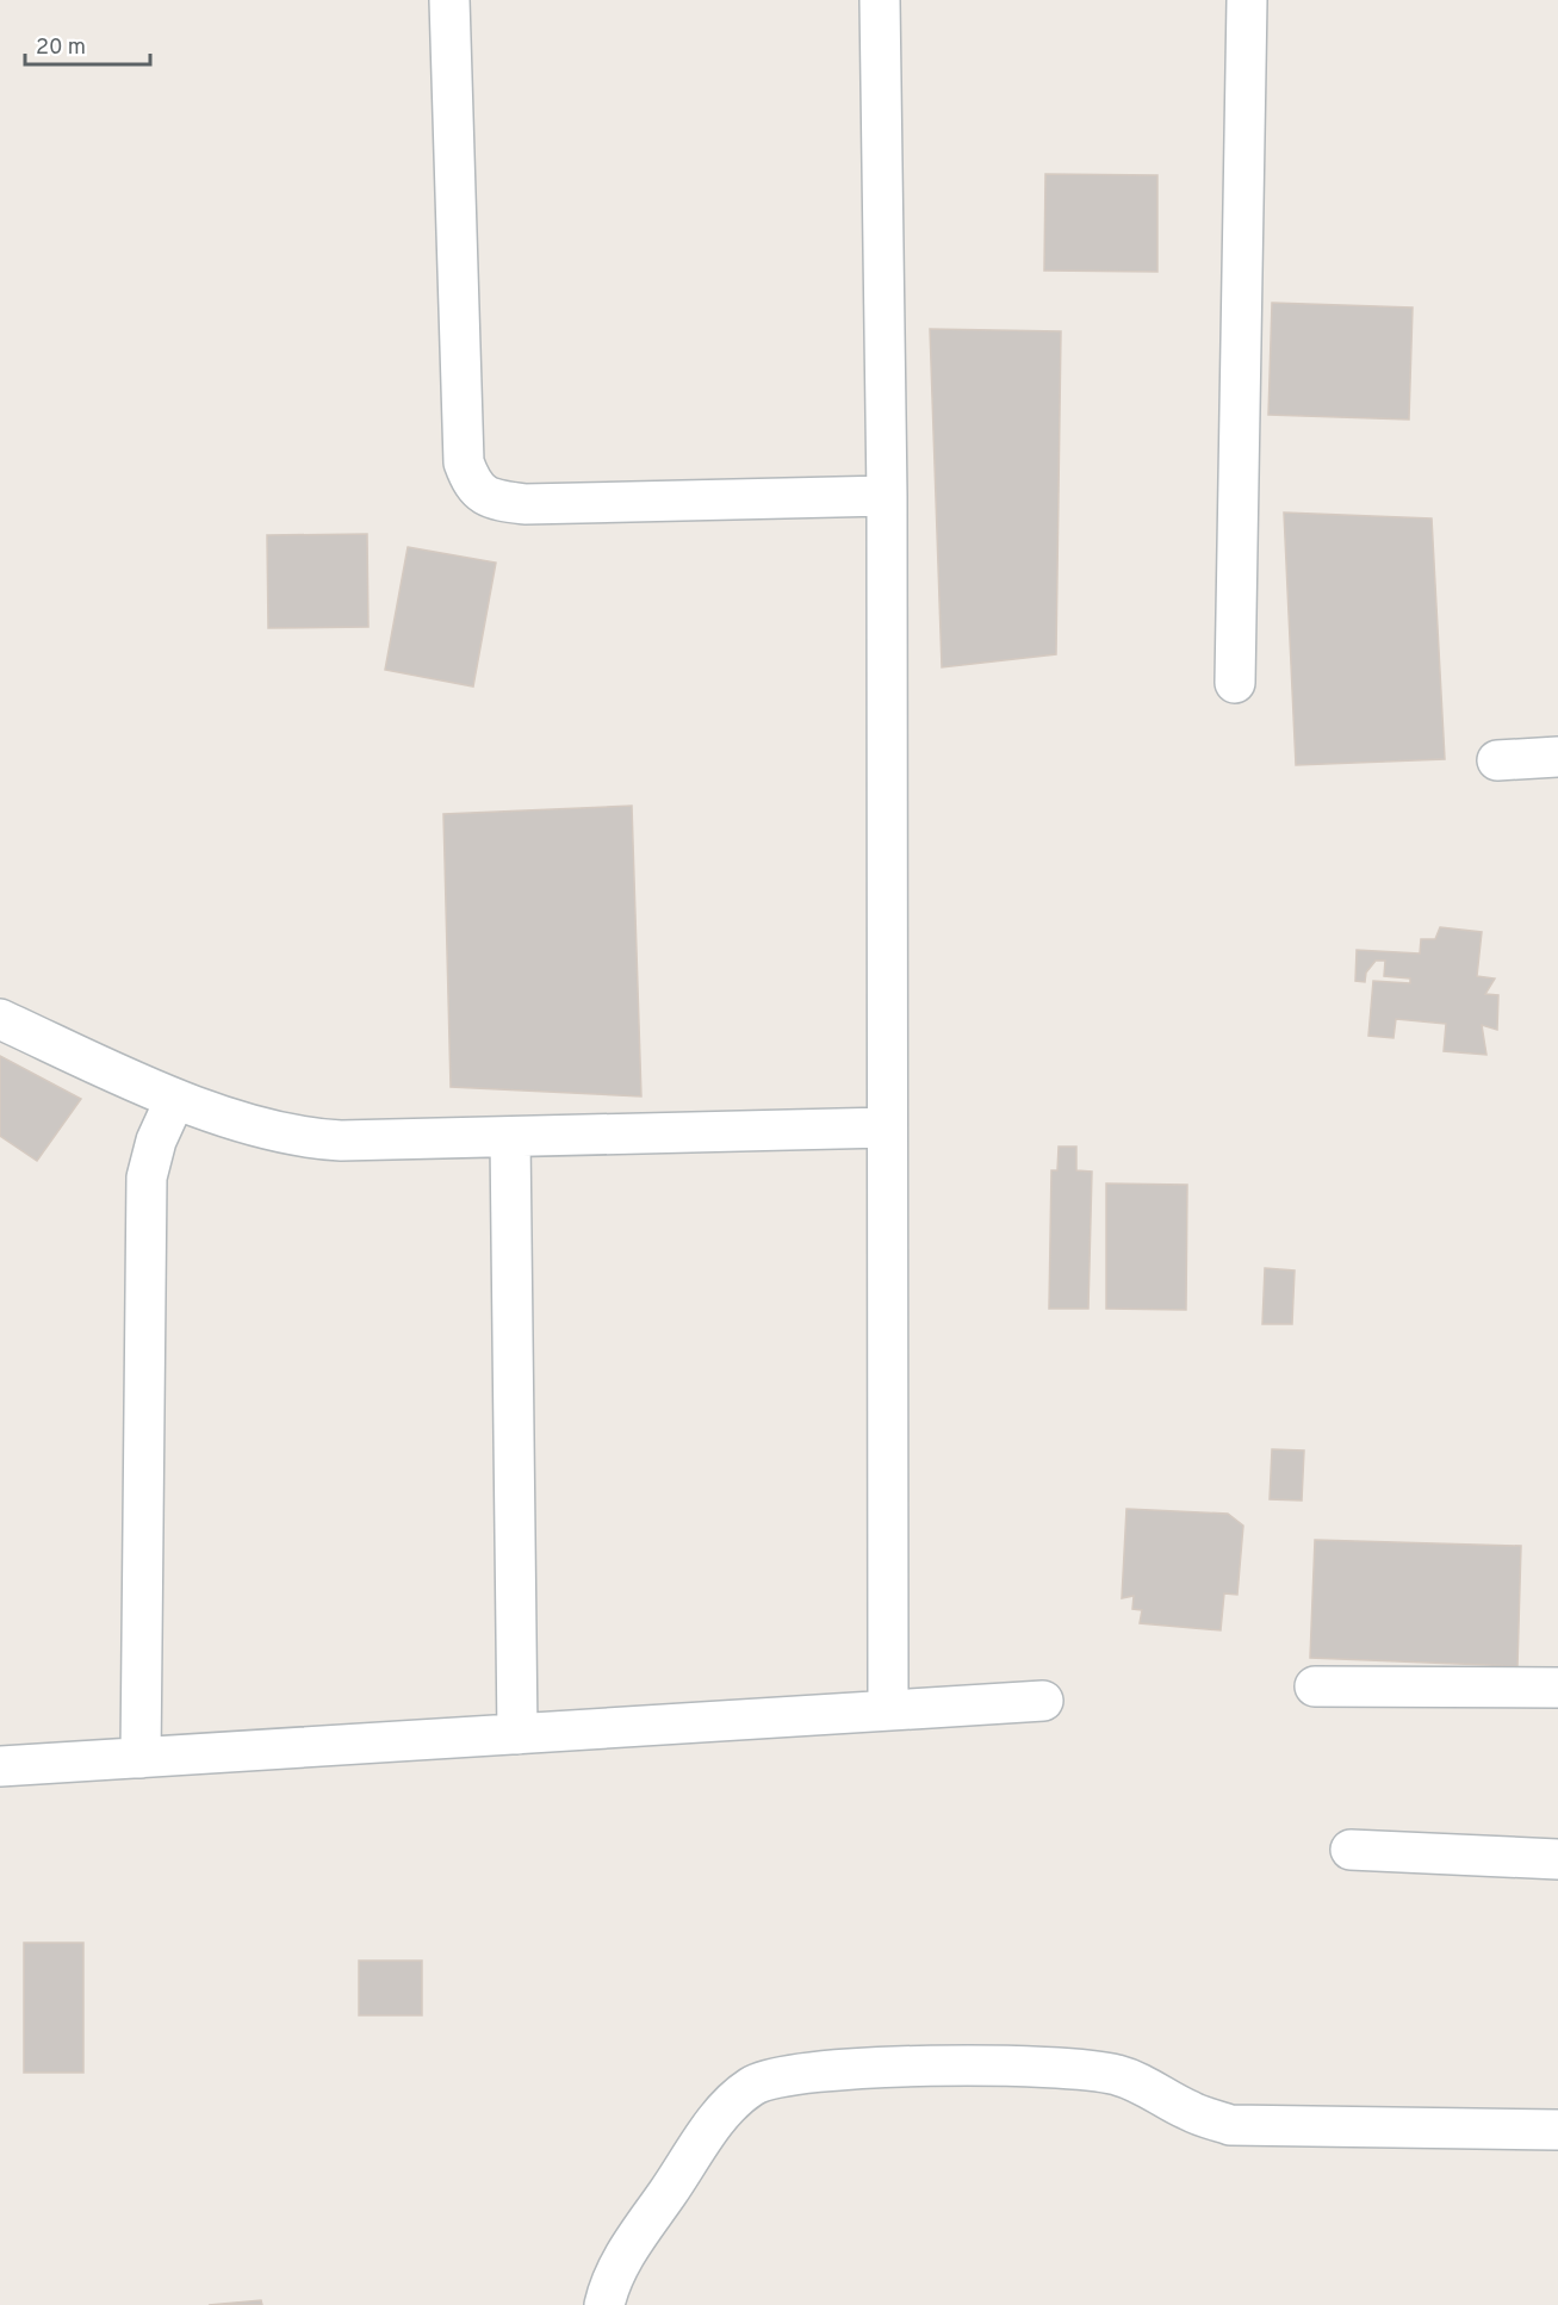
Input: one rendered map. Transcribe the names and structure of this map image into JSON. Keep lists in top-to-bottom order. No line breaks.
{"scale_bar":"20 m"}
